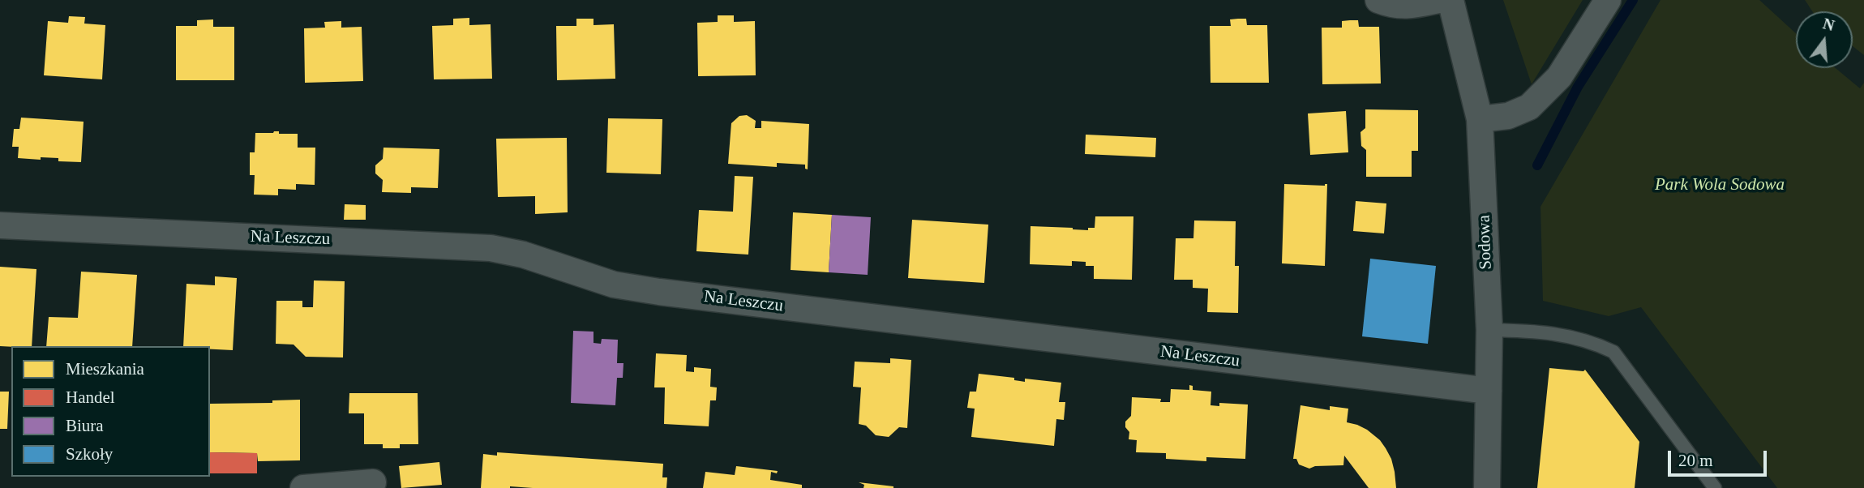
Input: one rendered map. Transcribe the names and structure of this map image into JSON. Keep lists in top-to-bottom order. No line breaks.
{"streets":{"street":["Na Leszczu","Sodowa"]},"crossings":[["Na Leszczu","Sodowa"]],"parks":["Park Wola Sodowa"],"legend":["Mieszkania","Handel","Biura","Szkoły"],"scale_bar":"20 m","north":"top"}
